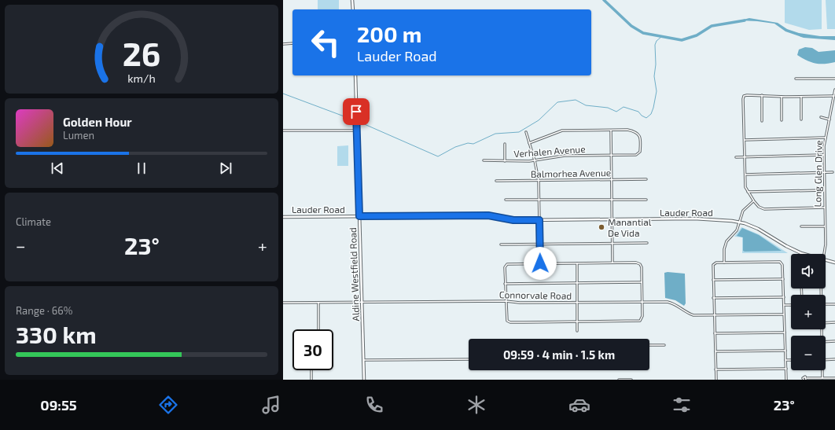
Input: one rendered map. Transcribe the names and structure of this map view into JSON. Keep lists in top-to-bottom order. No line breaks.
{"streets":{"main road":["Lauder Road","Aldine Westfield Road"],"street":["Verhalen Avenue","Balmorhea Avenue","Long Glen Drive","Connorvale Road"]},"crossings":[["Lauder Road","Aldine Westfield Road"],["Aldine Westfield Road","Connorvale Road"]],"places":["Manantial De Vida"],"page":{"turn":["200 m","Lauder Road"],"song":["Golden Hour","Lumen"],"tile":["Climate",["Range · 66%","330 km"]],"heat":["−","23°","+"],"map_buttons":["+","−"],"limit":"30","trip":"09:59 · 4 min · 1.5 km","tabs":["09:55","23°"],"gauge":["26","km/h"]}}
